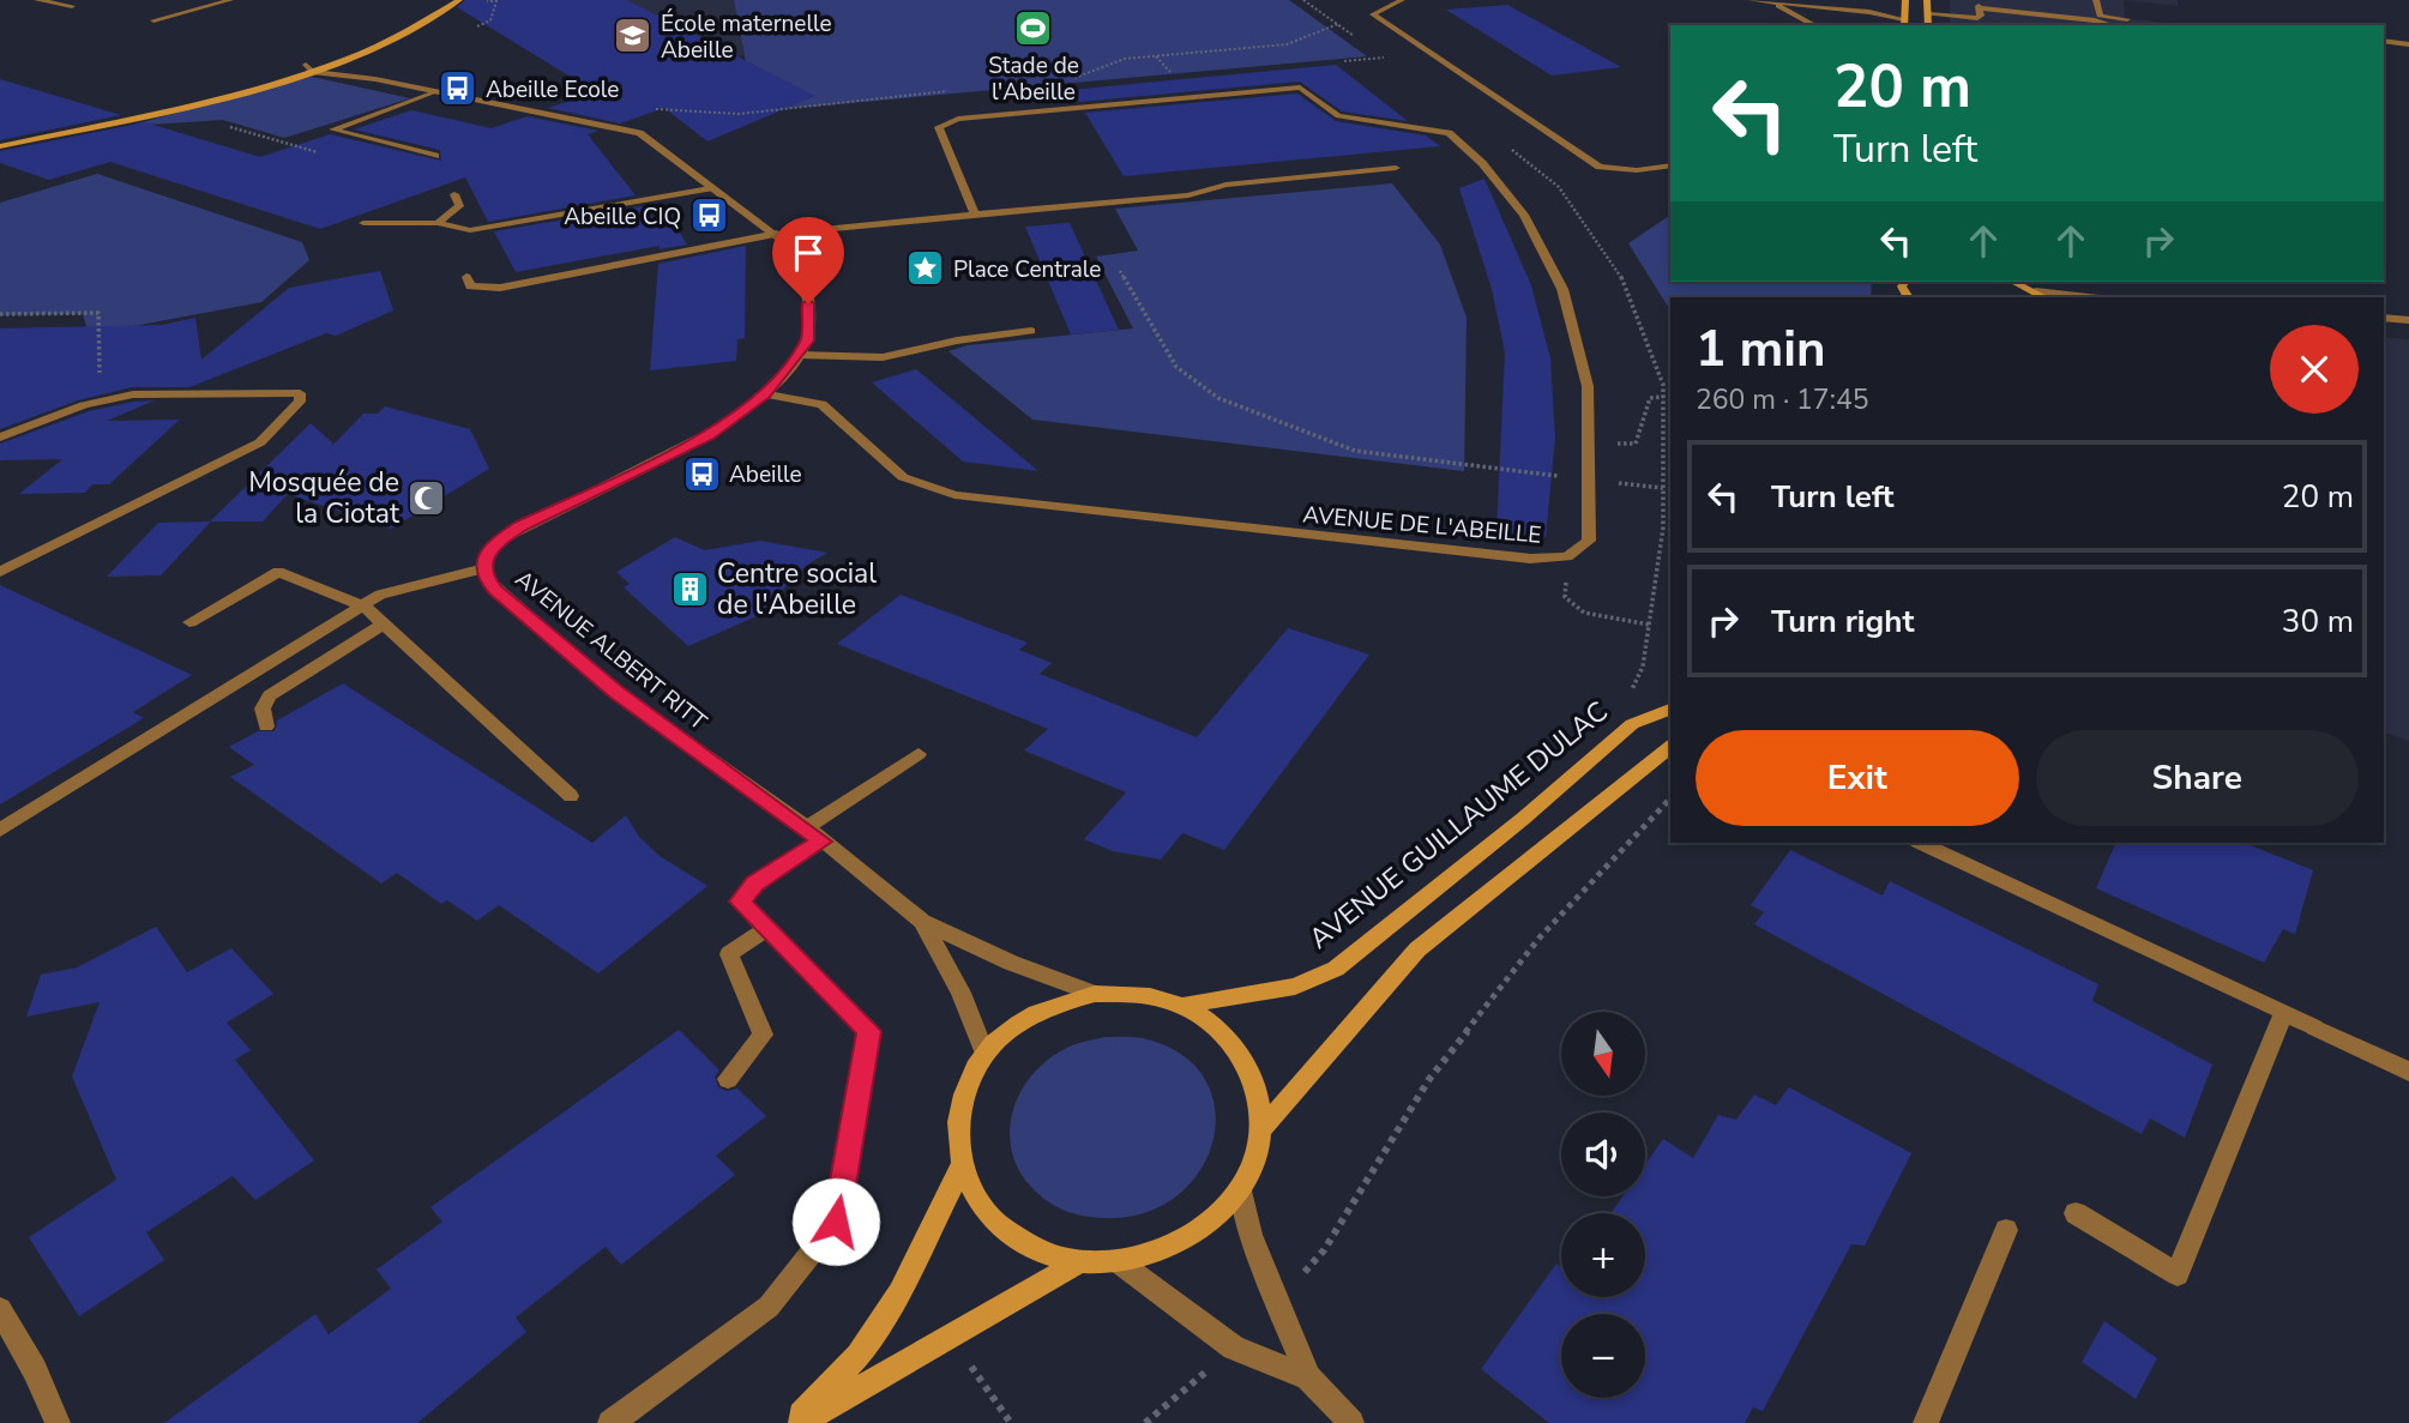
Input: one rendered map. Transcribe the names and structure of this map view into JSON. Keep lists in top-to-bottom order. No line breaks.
{"streets":{"main road":["AVENUE GUILLAUME DULAC"],"street":["AVENUE DE L'ABEILLE","AVENUE ALBERT RITT"]},"crossings":[["AVENUE DE L'ABEILLE","AVENUE ALBERT RITT"],["AVENUE ALBERT RITT","AVENUE GUILLAUME DULAC"]],"places":{"sports":["Stade de l'Abeille"],"school or university":["École maternelle Abeille"],"bus stop":["Abeille Ecole","Abeille CIQ","Abeille"],"place":["Place Centrale"],"mosque":["Mosquée de la Ciotat"],"building":["Centre social de l'Abeille"]},"north":"bottom","page":{"turn":["20 m","Turn left"],"heading":["1 min","260 m · 17:45"],"list":[{"name":"Turn left","value":"20 m"},{"name":"Turn right","value":"30 m"}],"buttons":["Exit","Share"],"map_buttons":["+","−"]}}
